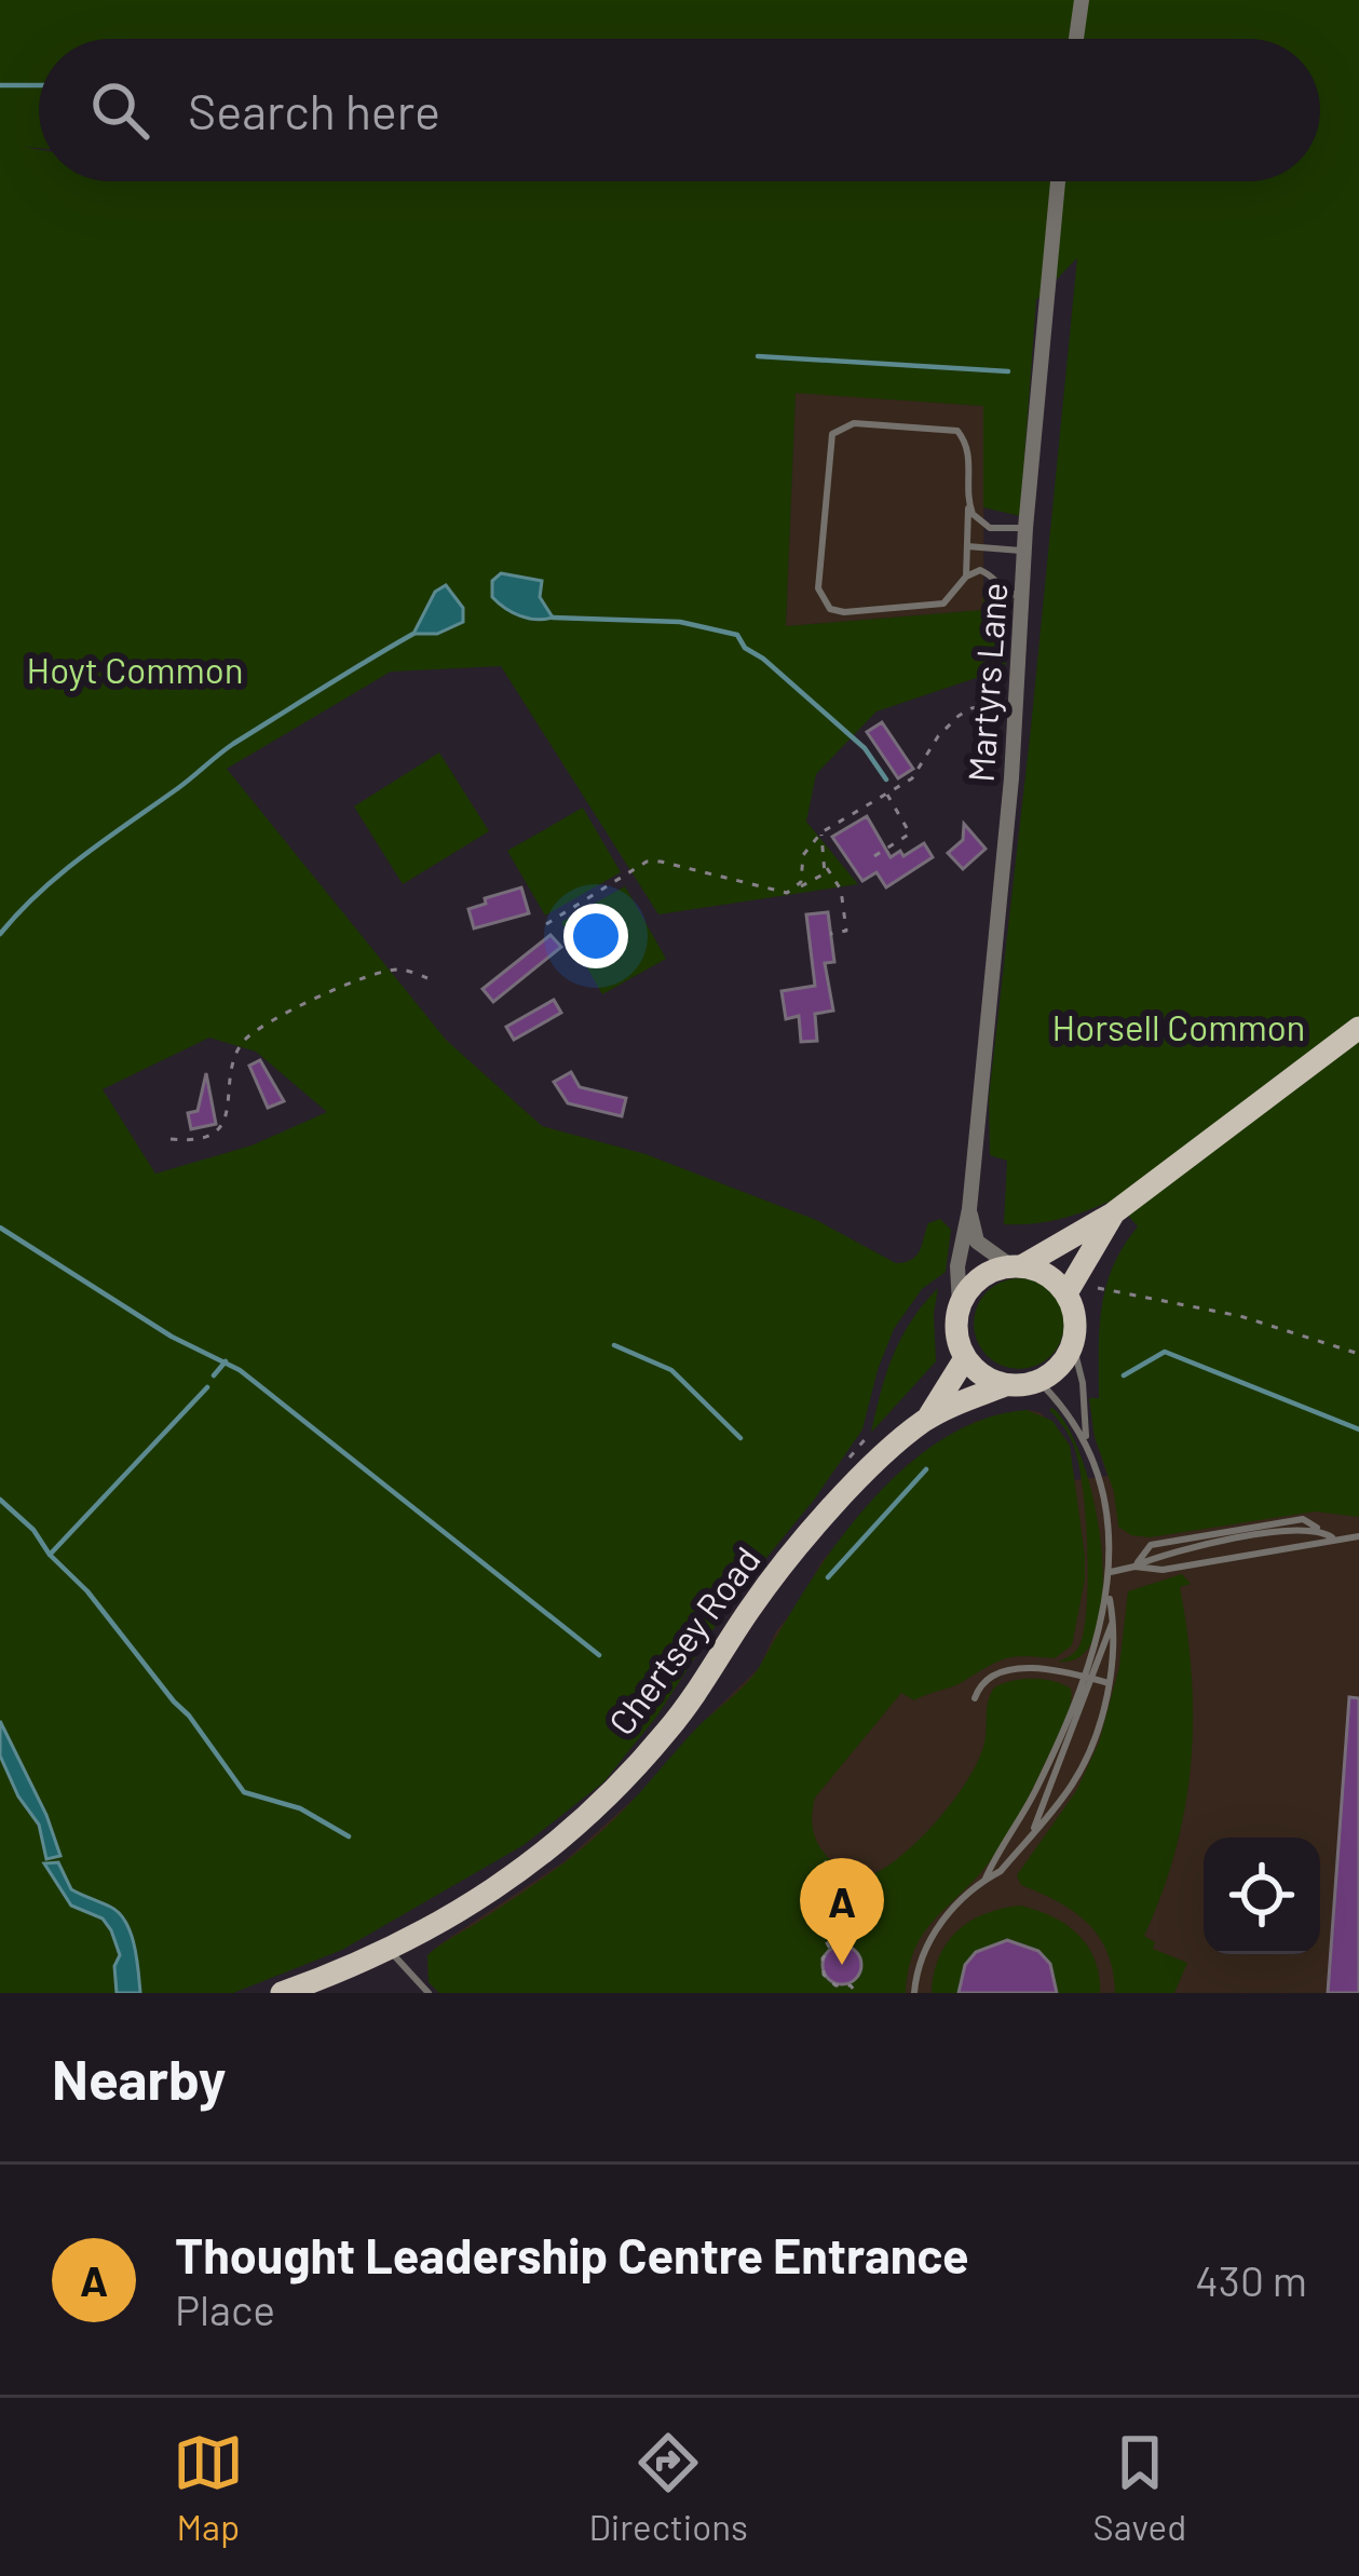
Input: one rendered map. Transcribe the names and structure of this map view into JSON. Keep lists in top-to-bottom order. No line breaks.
{"streets":{"main road":["Chertsey Road"],"street":["Martyrs Lane"]},"crossings":[["Martyrs Lane","Chertsey Road"]],"parks":["Hoyt Common","Horsell Common"],"page":{"search":"Search here","pins":"A","heading":"Nearby","list":[{"mark":"A","name":"Thought Leadership Centre Entrance","note":"Place","value":"430 m"}],"nav":["Map","Directions","Saved"]}}
